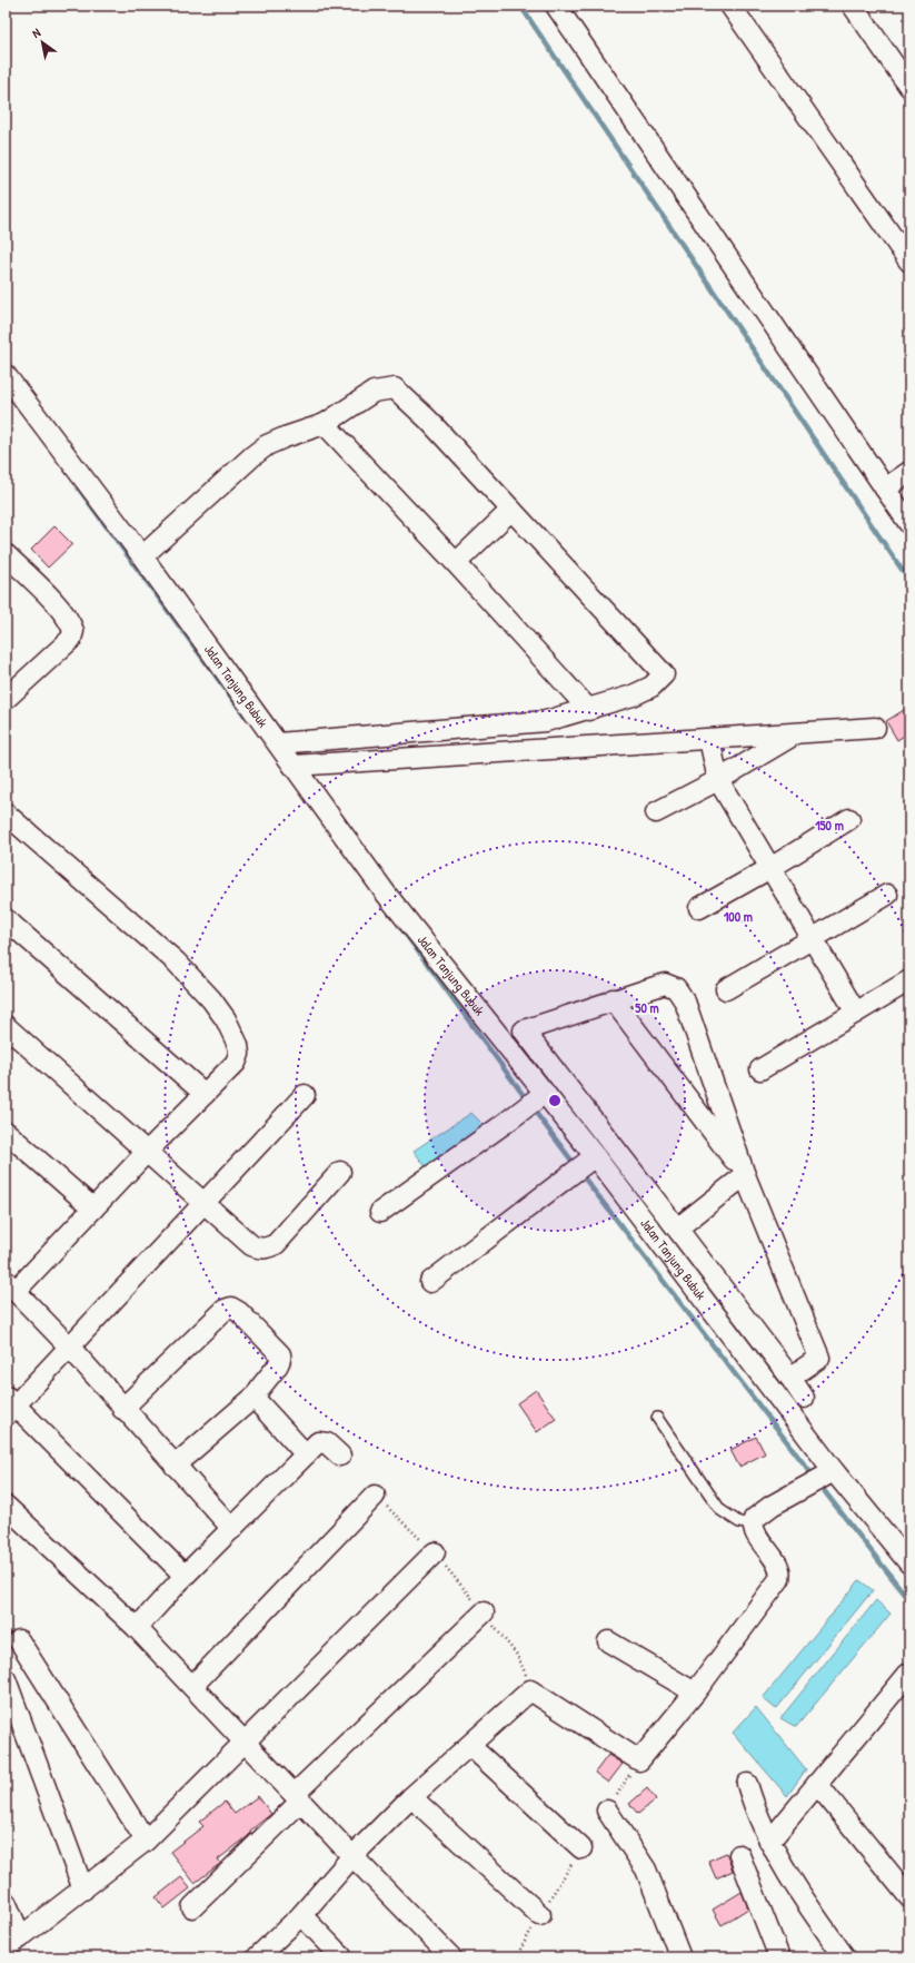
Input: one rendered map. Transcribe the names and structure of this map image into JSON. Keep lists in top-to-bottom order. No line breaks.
{"streets":{"street":["Jalan Tanjung Bubuk"]},"north":"top left","rings":["150 m","100 m","50 m"]}
